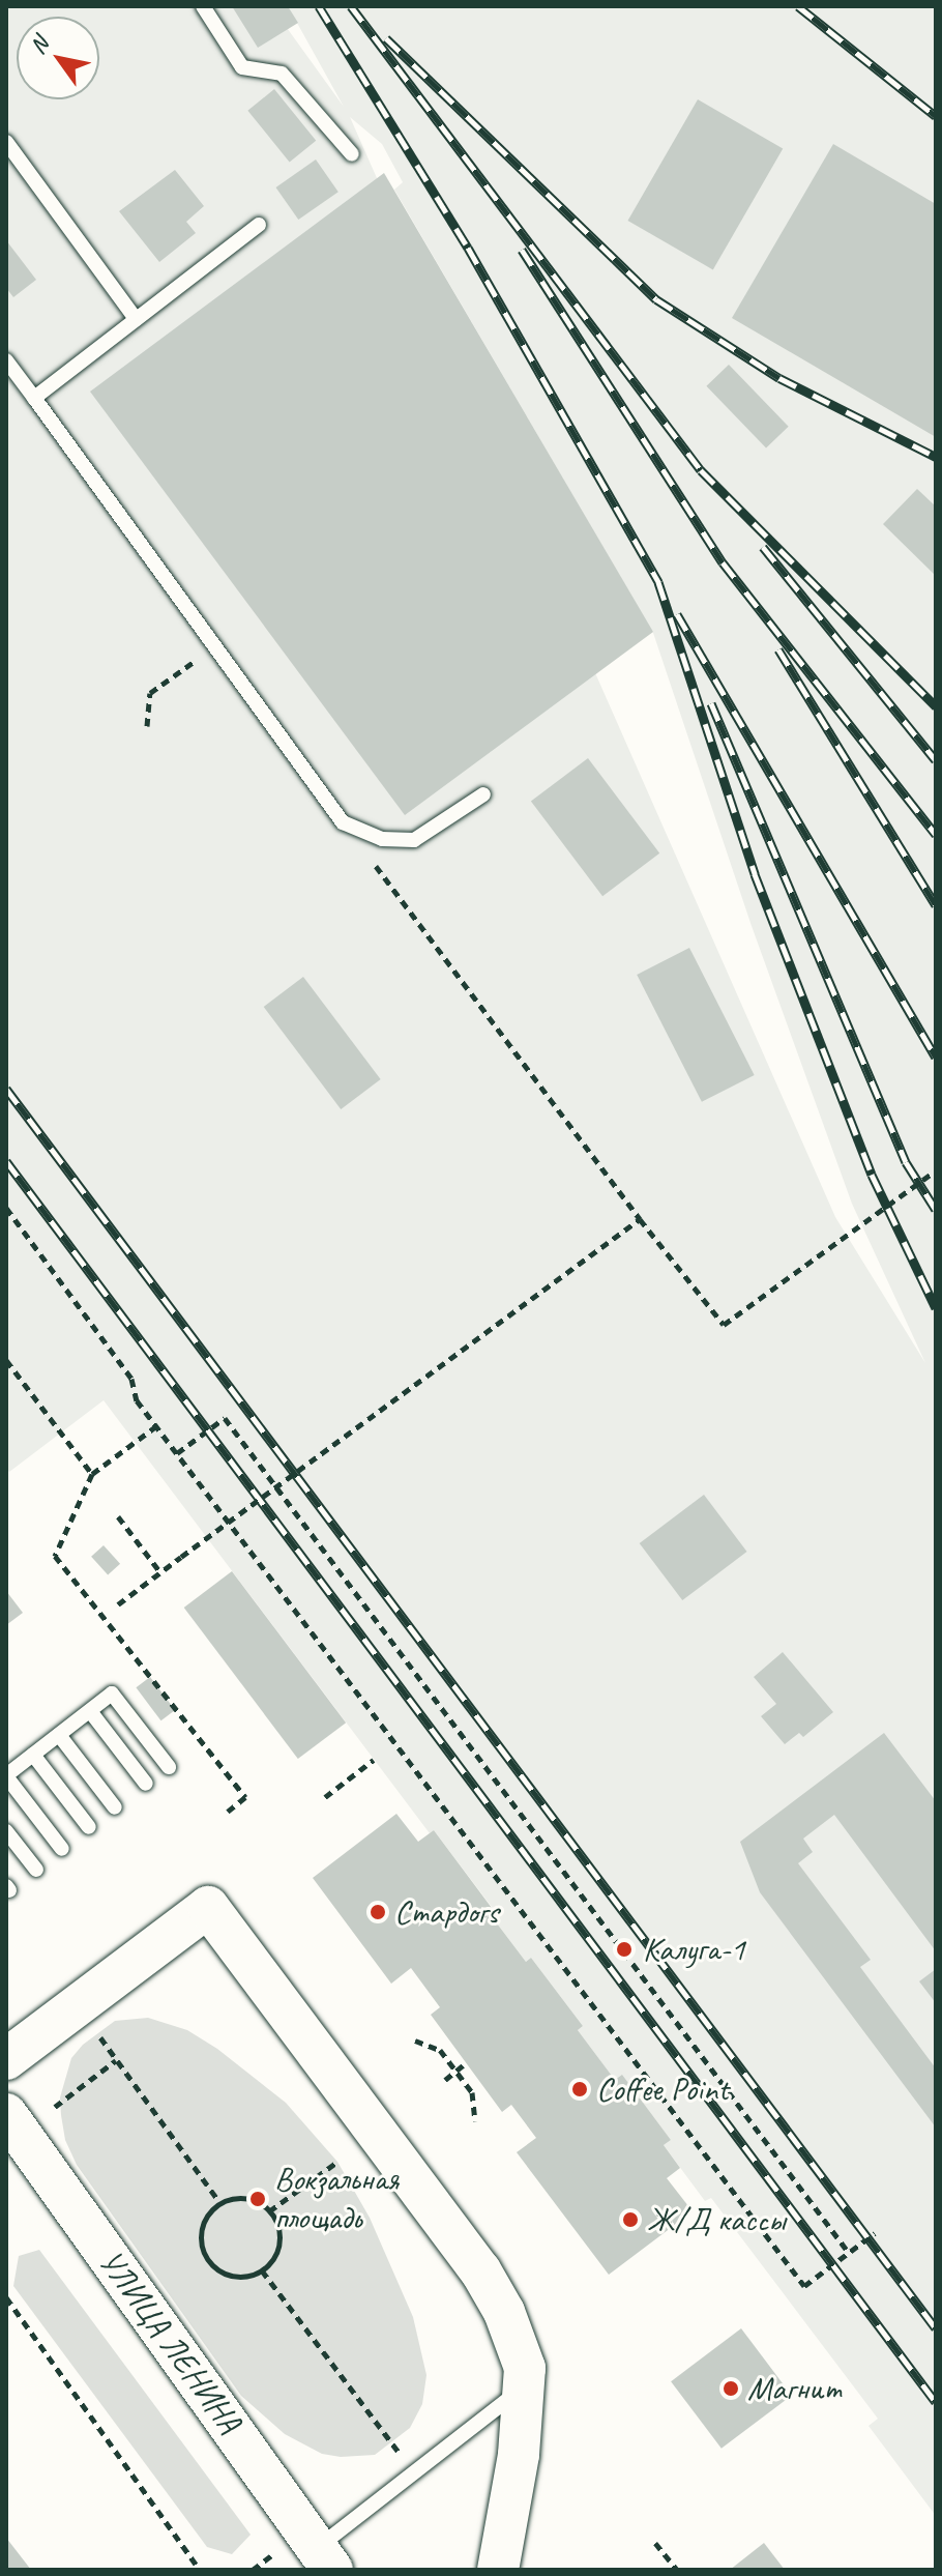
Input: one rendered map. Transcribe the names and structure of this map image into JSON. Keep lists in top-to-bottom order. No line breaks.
{"streets":{"main road":["УЛИЦА ЛЕНИНА"]},"places":["Стардогs","Калуга-1","Coffee Point","Вокзальная площадь","Ж/Д кассы","Магнит"],"north":"top left"}
